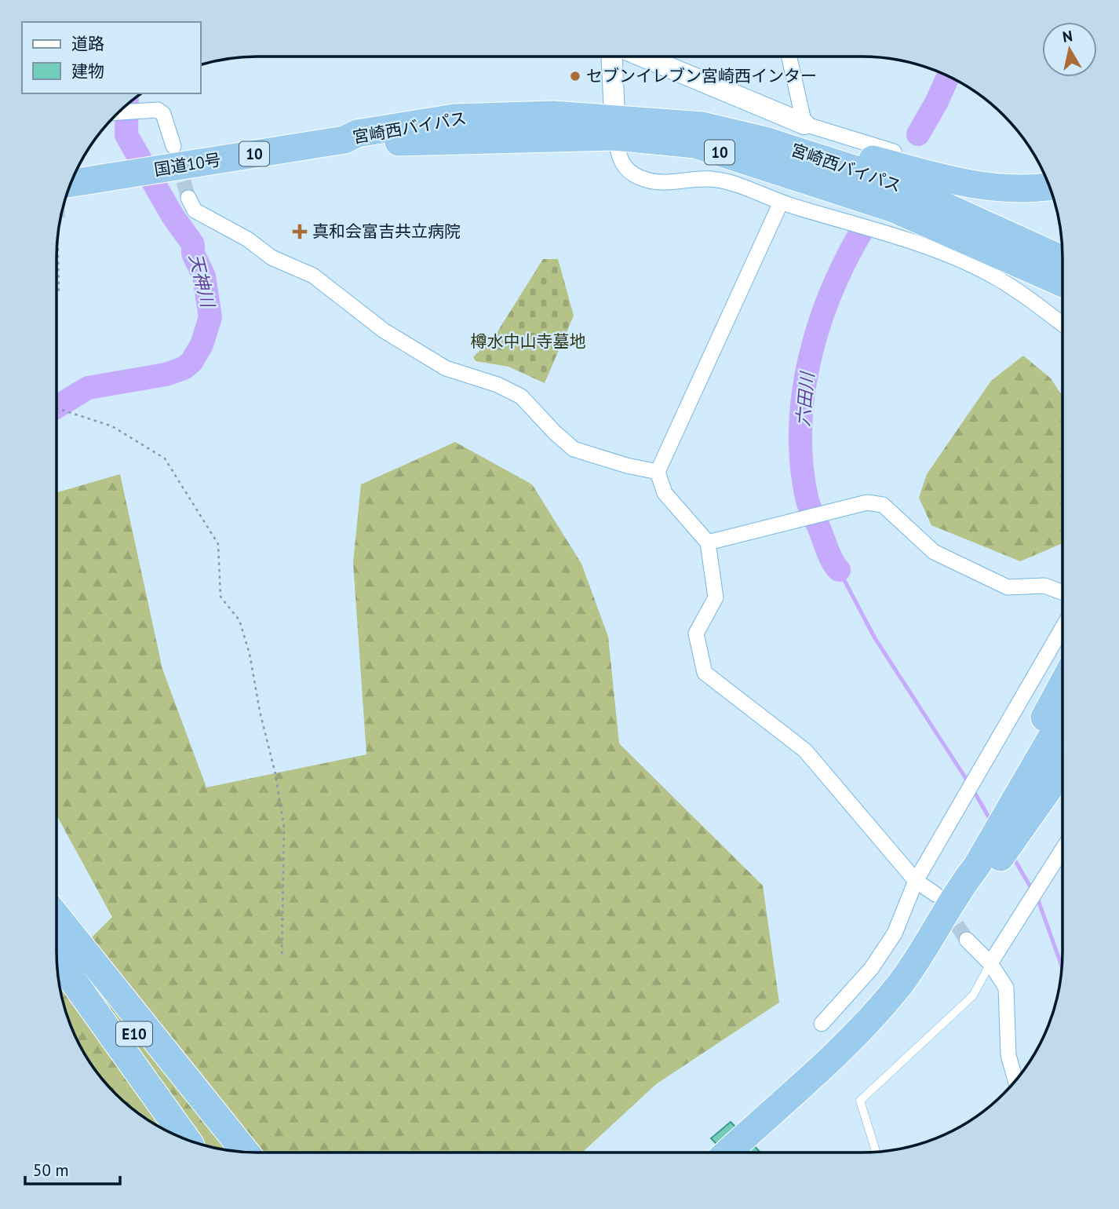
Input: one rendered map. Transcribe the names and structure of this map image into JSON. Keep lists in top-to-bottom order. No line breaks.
{"streets":{"highway":["宮崎西バイパス","10","国道10号","E10"]},"crossings":[["宮崎西バイパス","国道10号"]],"water":["天神川","六田川"],"parks":["樽水中山寺墓地"],"places":{"other":["セブンイレブン宮崎西インター"],"health":["真和会富吉共立病院"]},"legend":["道路","建物"],"scale_bar":"50 m","north":"top"}
